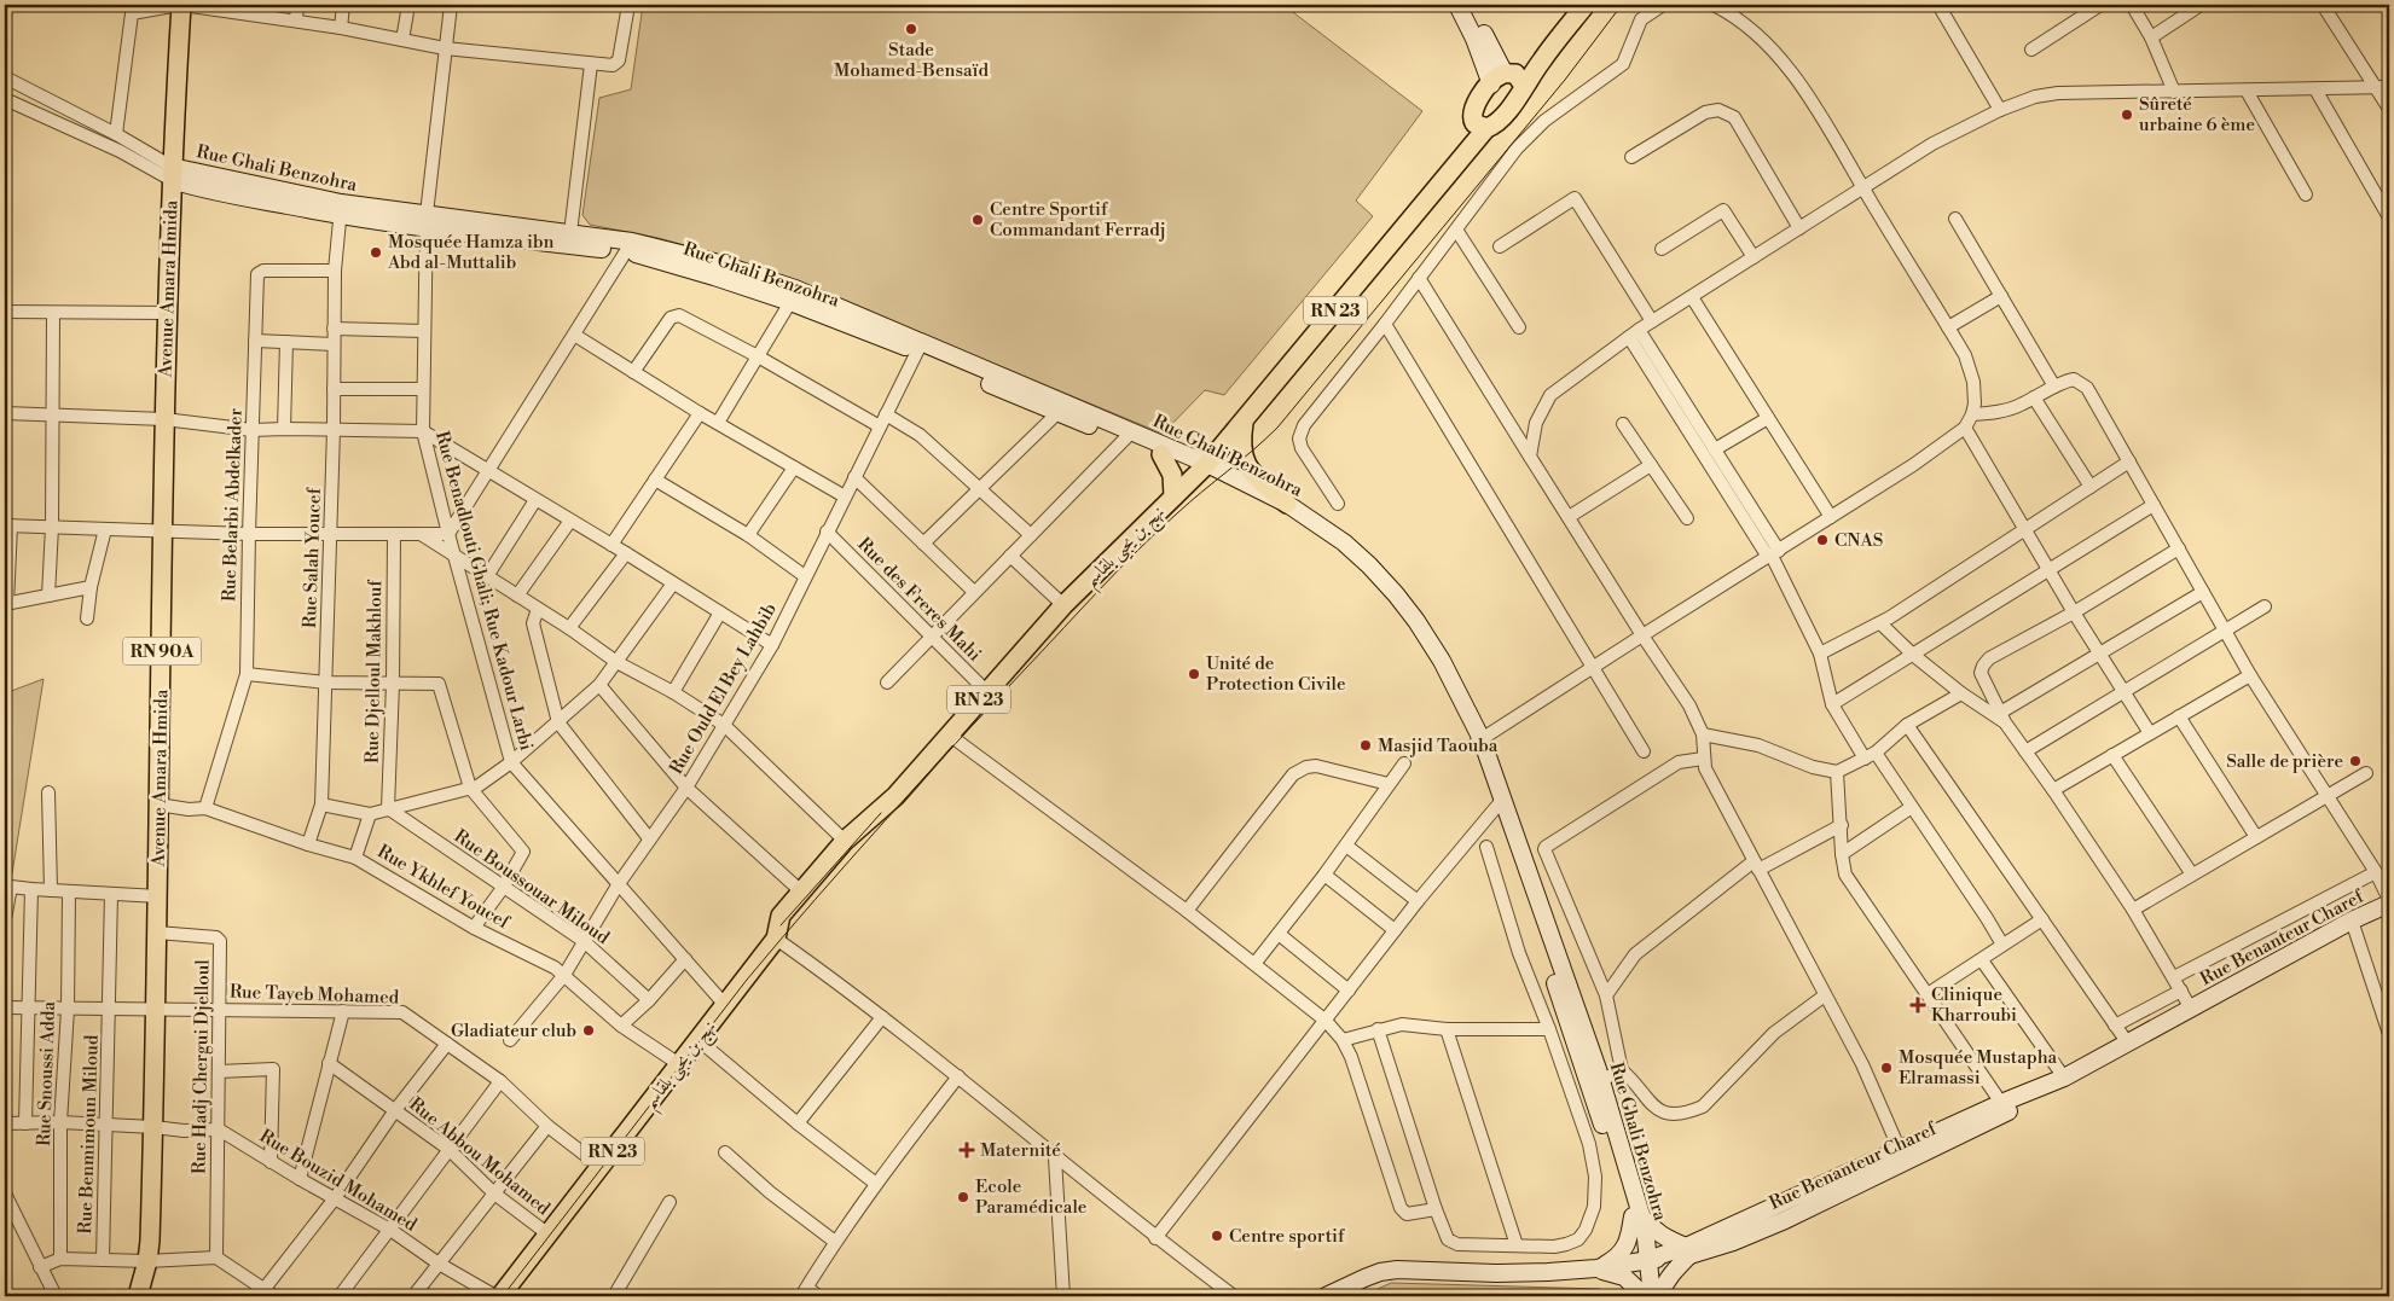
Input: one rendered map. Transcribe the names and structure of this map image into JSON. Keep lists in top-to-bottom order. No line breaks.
{"streets":{"main road":["Rue Ghali Benzohra","Avenue Amara Hmida","RN 23","نهج بن يحيى بلقاسم","RN 90A","Rue Benanteur Charef"],"street":["Rue Belarbi Abdelkader","Rue Salah Youcef","Rue Benadlouti Ghali; Rue Kadour Larbi","Rue des Freres Mahi","Rue Djelloul Makhlouf","Rue Ould El Bey Lahbib","Rue Ykhlef Youcef","Rue Boussouar Miloud","Rue Tayeb Mohamed","Rue Hadj Chergui Djelloul","Rue Snoussi Adda","Rue Benmimoun Miloud","Rue Abbou Mohamed","Rue Bouzid Mohamed"]},"crossings":[["Rue Ghali Benzohra","Avenue Amara Hmida"],["Rue Ghali Benzohra","نهج بن يحيى بلقاسم"],["Rue Ghali Benzohra","Rue Salah Youcef"],["Rue Ghali Benzohra","Rue Benadlouti Ghali; Rue Kadour Larbi"],["Rue Ghali Benzohra","Rue Ould El Bey Lahbib"],["Rue Ghali Benzohra","Rue Benanteur Charef"],["Avenue Amara Hmida","Rue Ykhlef Youcef"],["Avenue Amara Hmida","Rue Tayeb Mohamed"],["Avenue Amara Hmida","Rue Hadj Chergui Djelloul"],["Avenue Amara Hmida","Rue Benmimoun Miloud"],["Rue Belarbi Abdelkader","Rue Salah Youcef"],["Rue Belarbi Abdelkader","Rue Ykhlef Youcef"],["نهج بن يحيى بلقاسم","Rue Benadlouti Ghali; Rue Kadour Larbi"],["نهج بن يحيى بلقاسم","Rue des Freres Mahi"],["نهج بن يحيى بلقاسم","Rue Ykhlef Youcef"],["نهج بن يحيى بلقاسم","Rue Tayeb Mohamed"],["نهج بن يحيى بلقاسم","Rue Abbou Mohamed"],["Rue Salah Youcef","Rue Ykhlef Youcef"],["Rue Benadlouti Ghali; Rue Kadour Larbi","Rue Ould El Bey Lahbib"],["Rue des Freres Mahi","Rue Ould El Bey Lahbib"],["Rue Djelloul Makhlouf","Rue Boussouar Miloud"],["Rue Ould El Bey Lahbib","Rue Ykhlef Youcef"],["Rue Ould El Bey Lahbib","Rue Boussouar Miloud"],["Rue Tayeb Mohamed","Rue Hadj Chergui Djelloul"],["Rue Tayeb Mohamed","Rue Benmimoun Miloud"],["Rue Hadj Chergui Djelloul","Rue Bouzid Mohamed"],["Rue Snoussi Adda","Rue Benmimoun Miloud"]],"places":{"other":["Stade Mohamed-Bensaïd","Sûreté urbaine 6 ème","Centre Sportif Commandant Ferradj","Mosquée Hamza ibn Abd al-Muttalib","CNAS","Unité de Protection Civile","Masjid Taouba","Salle de prière","Gladiateur club","Mosquée Mustapha Elramassi","Ecole Paramédicale","Centre sportif"],"health":["Clinique Kharroubi","Maternité"]}}
